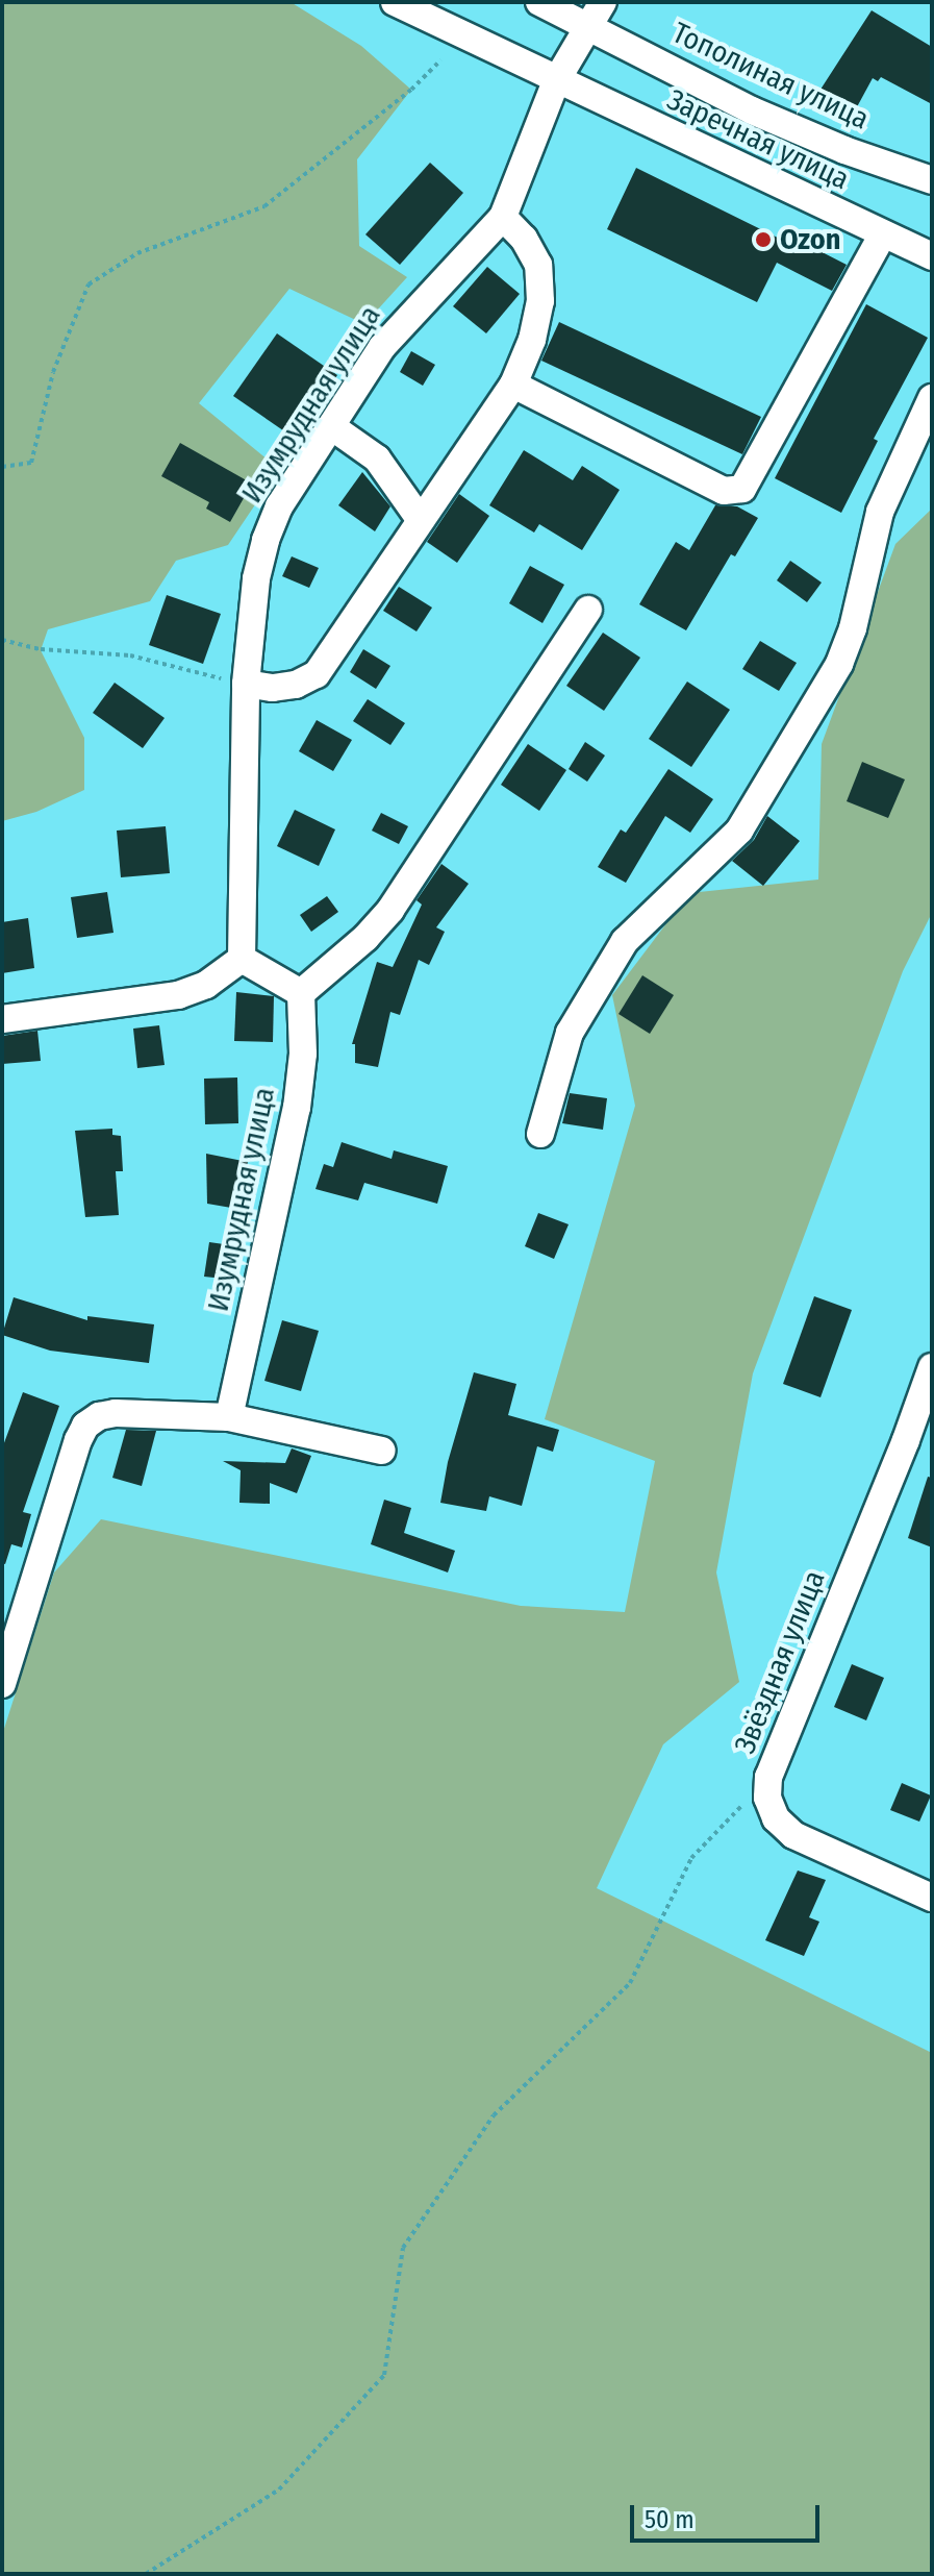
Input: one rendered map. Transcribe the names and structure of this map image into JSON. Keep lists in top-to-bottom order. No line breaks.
{"streets":{"street":["Тополиная улица","Заречная улица","Изумрудная улица","Звёздная улица"]},"crossings":[["Тополиная улица","Изумрудная улица"],["Заречная улица","Изумрудная улица"]],"places":["Ozon"],"scale_bar":"50 m"}
